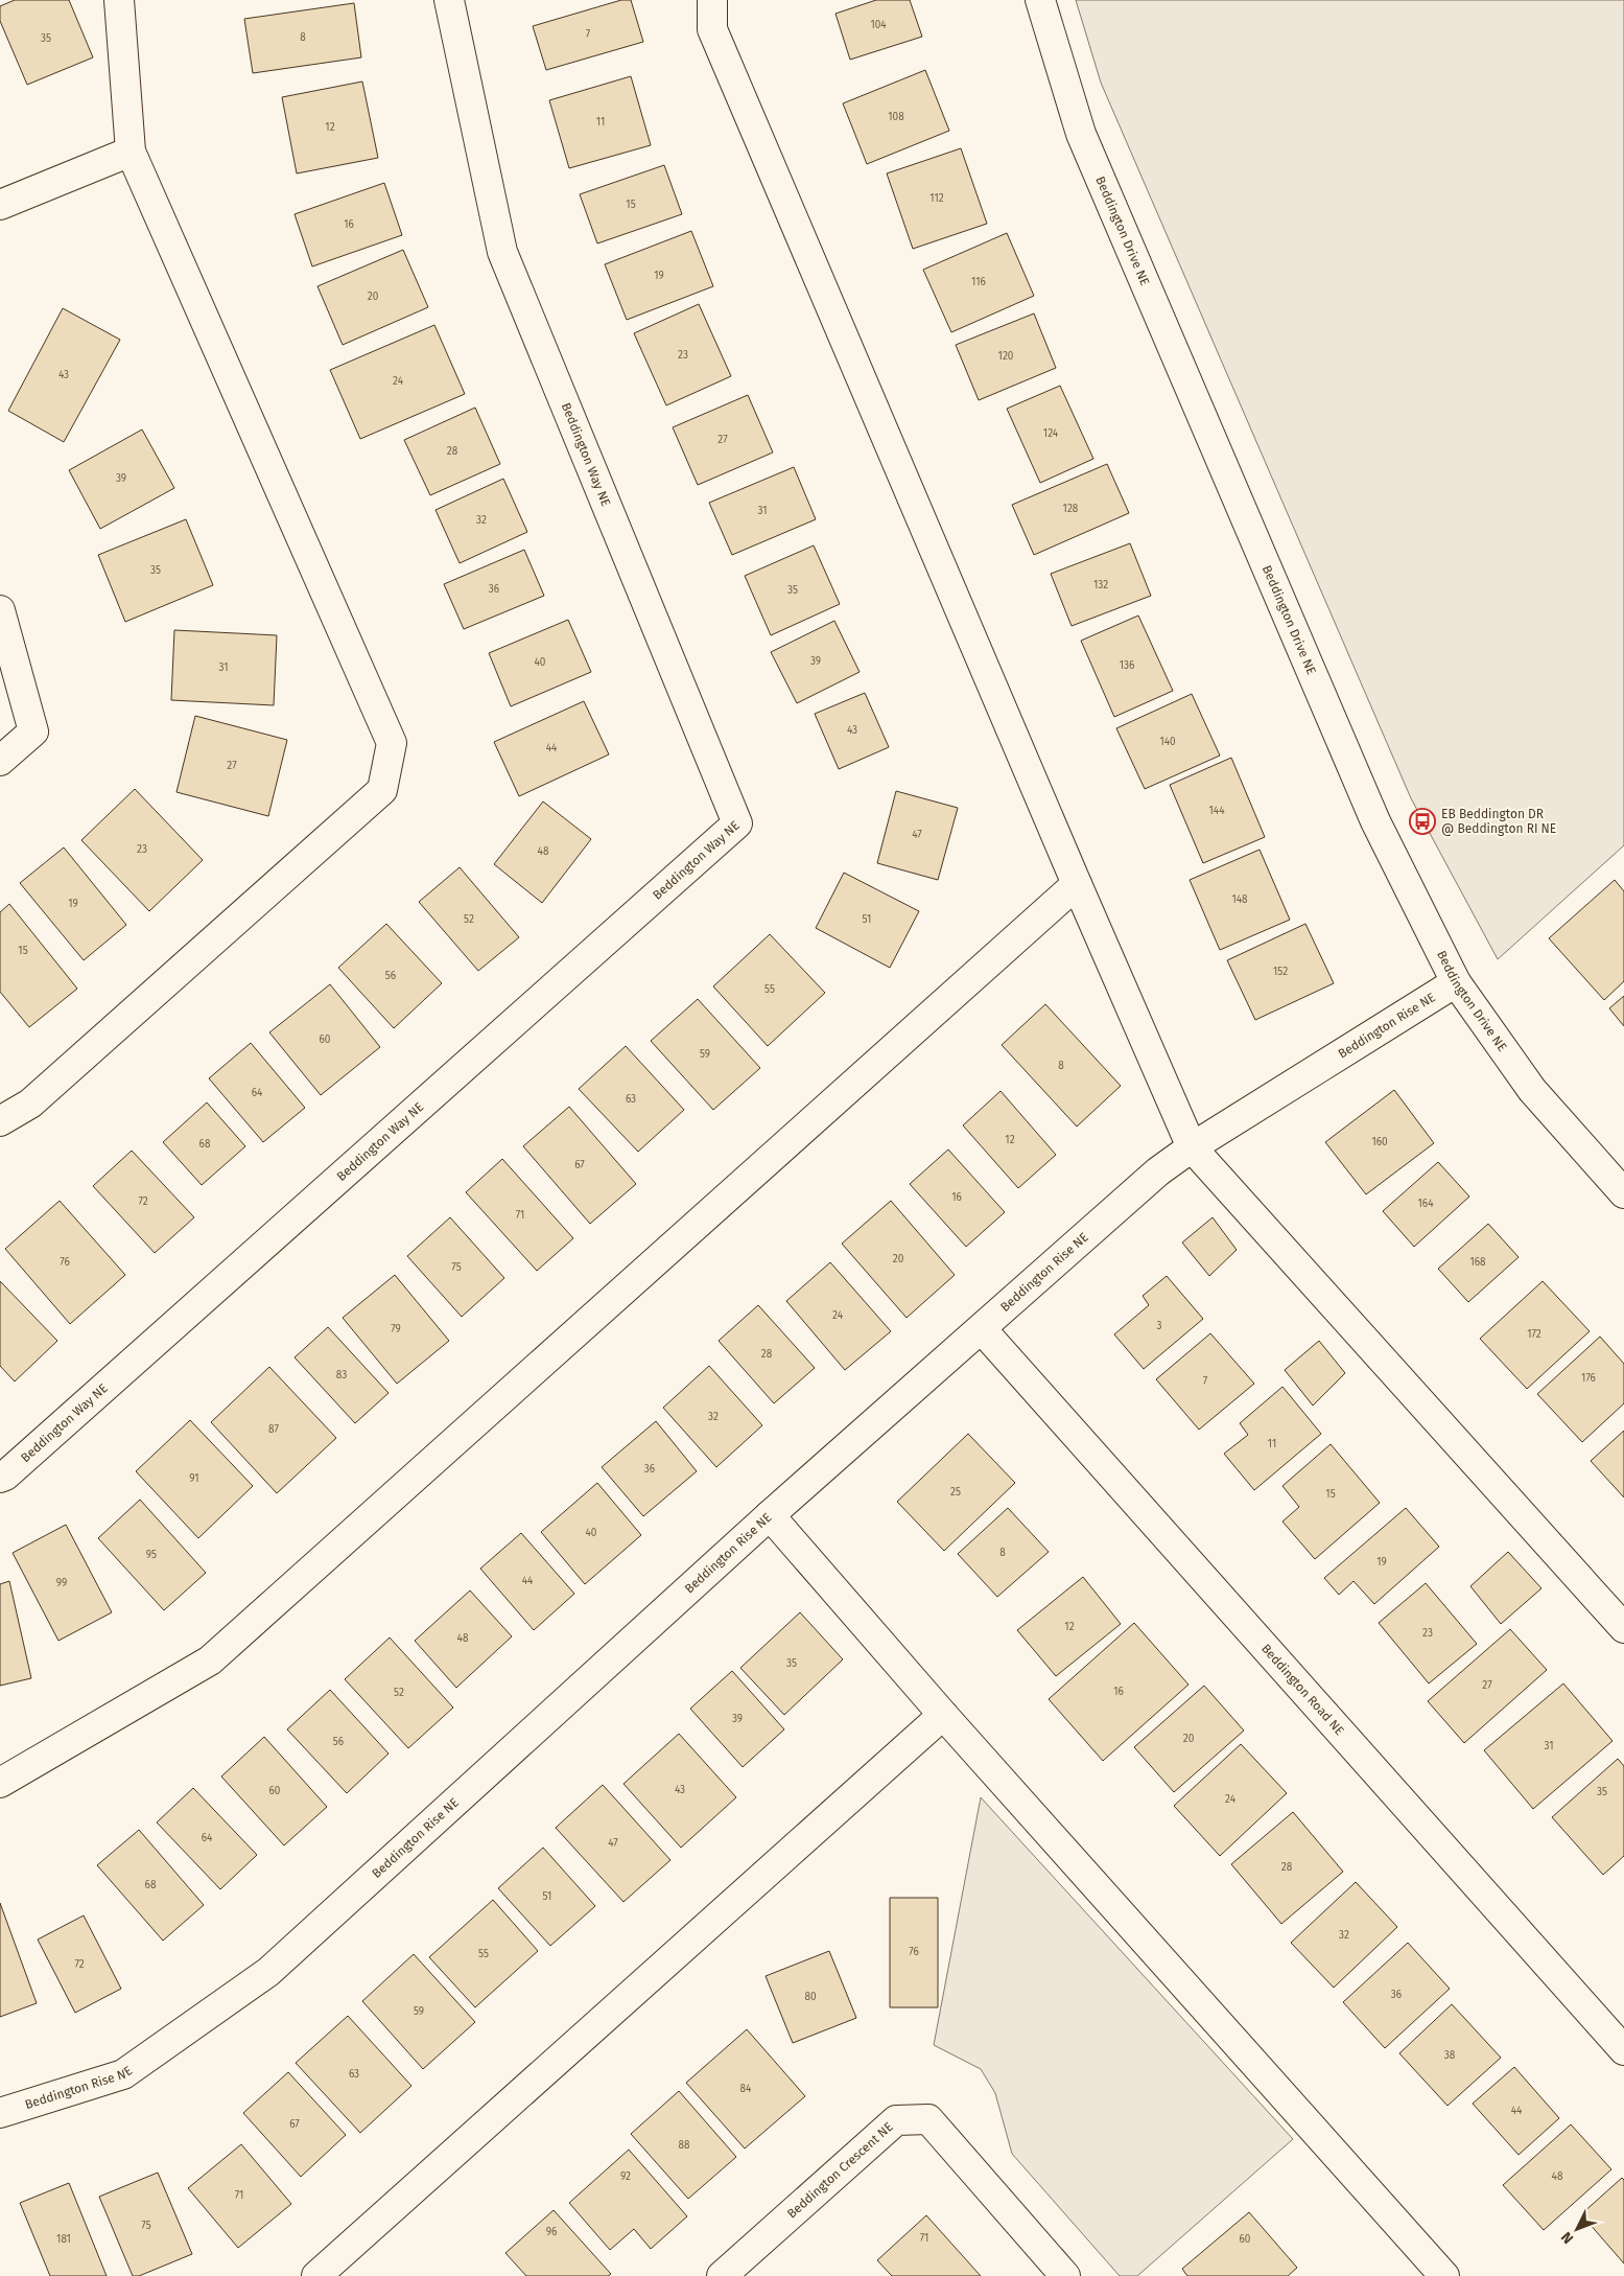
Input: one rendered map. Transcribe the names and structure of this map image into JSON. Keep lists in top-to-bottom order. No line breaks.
{"streets":{"street":["Beddington Drive NE","Beddington Way NE","Beddington Rise NE","Beddington Road NE","Beddington Crescent NE"]},"crossings":[["Beddington Drive NE","Beddington Rise NE"],["Beddington Rise NE","Beddington Road NE"]],"places":{"bus stop":["EB Beddington DR @ Beddington RI NE"]},"house_numbers":["104","7","8","35","108","11","12","112","15","16","19","116","20","23","120","43","24","124","27","28","39","128","31","32","35","132","36","35","39","40","136","31","43","140","44","27","144","47","23","48","148","19","52","51","15","152","56","55","60","59","8","64","63","12","160","68","67","16","72","164","71","20","76","168","75","24","3","79","172","28","83","176","7","32","87","11","36","91","25","15","40","8","95","19","44","99","12","23","48","35","27","16","52","39","20","56","31","43","60","35","24","64","47","28","68","51","32","76","55","72","36","80","59","38","63","84","44","67","88","92","48","71","75","96","71","181","60"],"north":"bottom left"}
